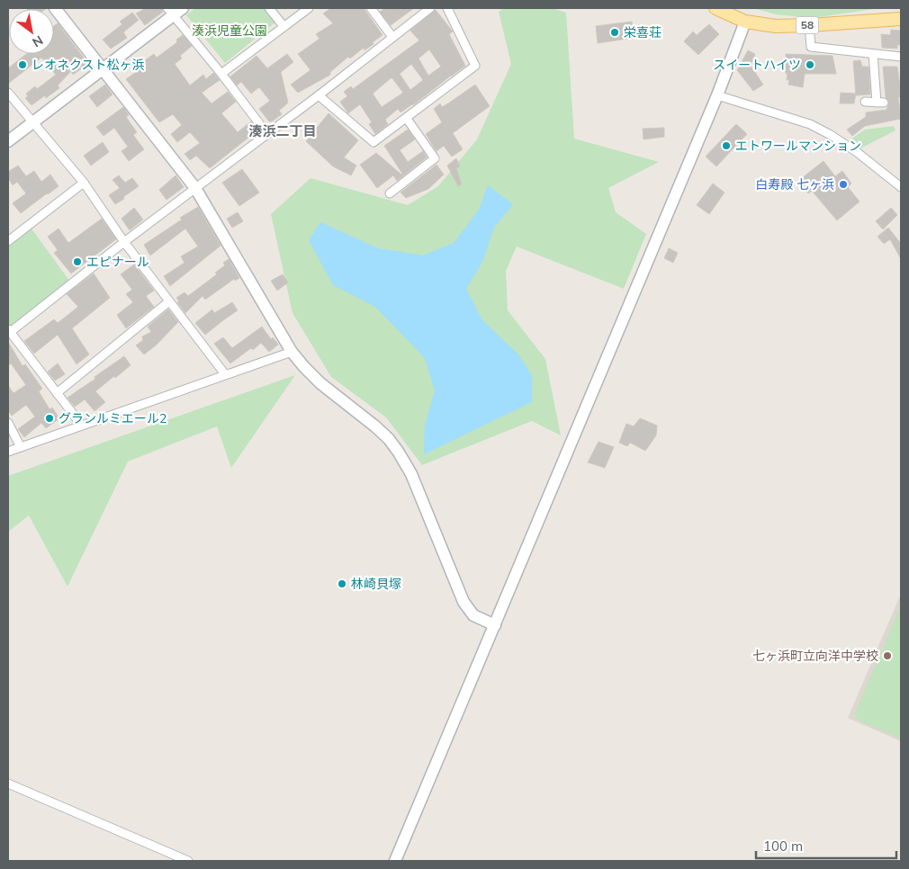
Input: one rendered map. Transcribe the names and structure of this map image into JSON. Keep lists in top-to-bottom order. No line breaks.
{"streets":{"main road":["58"]},"districts":["湊浜二丁目"],"parks":["湊浜児童公園"],"places":["栄喜荘","レオネクスト松ヶ浜","スイートハイツ","エトワールマンション","白寿殿 七ヶ浜","エピナール","グランルミエール2","林崎貝塚","七ヶ浜町立向洋中学校"],"scale_bar":"100 m","north":"bottom right"}
